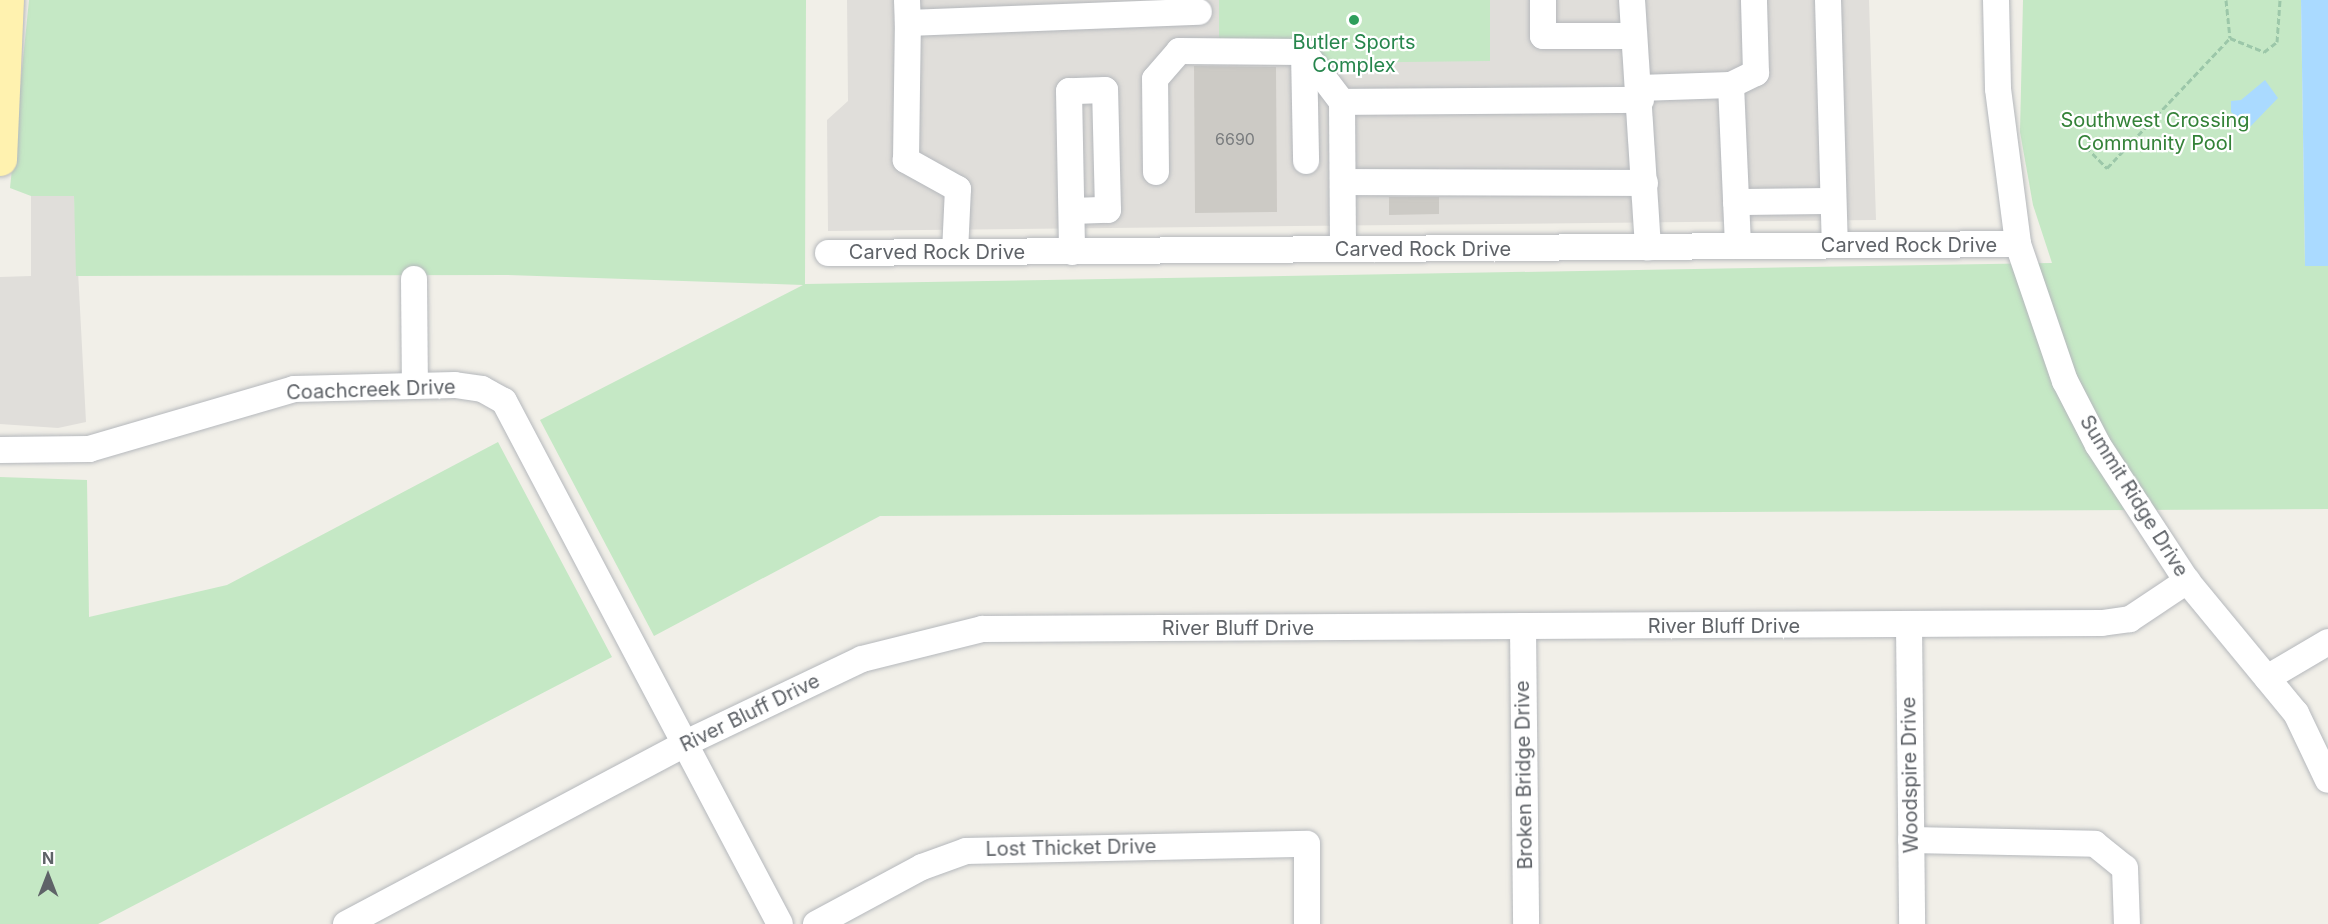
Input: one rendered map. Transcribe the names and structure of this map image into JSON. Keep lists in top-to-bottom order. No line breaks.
{"streets":{"street":["Carved Rock Drive","Coachcreek Drive","Summit Ridge Drive","River Bluff Drive","Broken Bridge Drive","Woodspire Drive","Lost Thicket Drive"]},"crossings":[["Carved Rock Drive","Summit Ridge Drive"],["Coachcreek Drive","River Bluff Drive"],["Summit Ridge Drive","River Bluff Drive"],["River Bluff Drive","Broken Bridge Drive"],["River Bluff Drive","Woodspire Drive"]],"parks":["Southwest Crossing Community Pool"],"places":["Butler Sports Complex"],"house_numbers":["6690"],"north":"top"}
